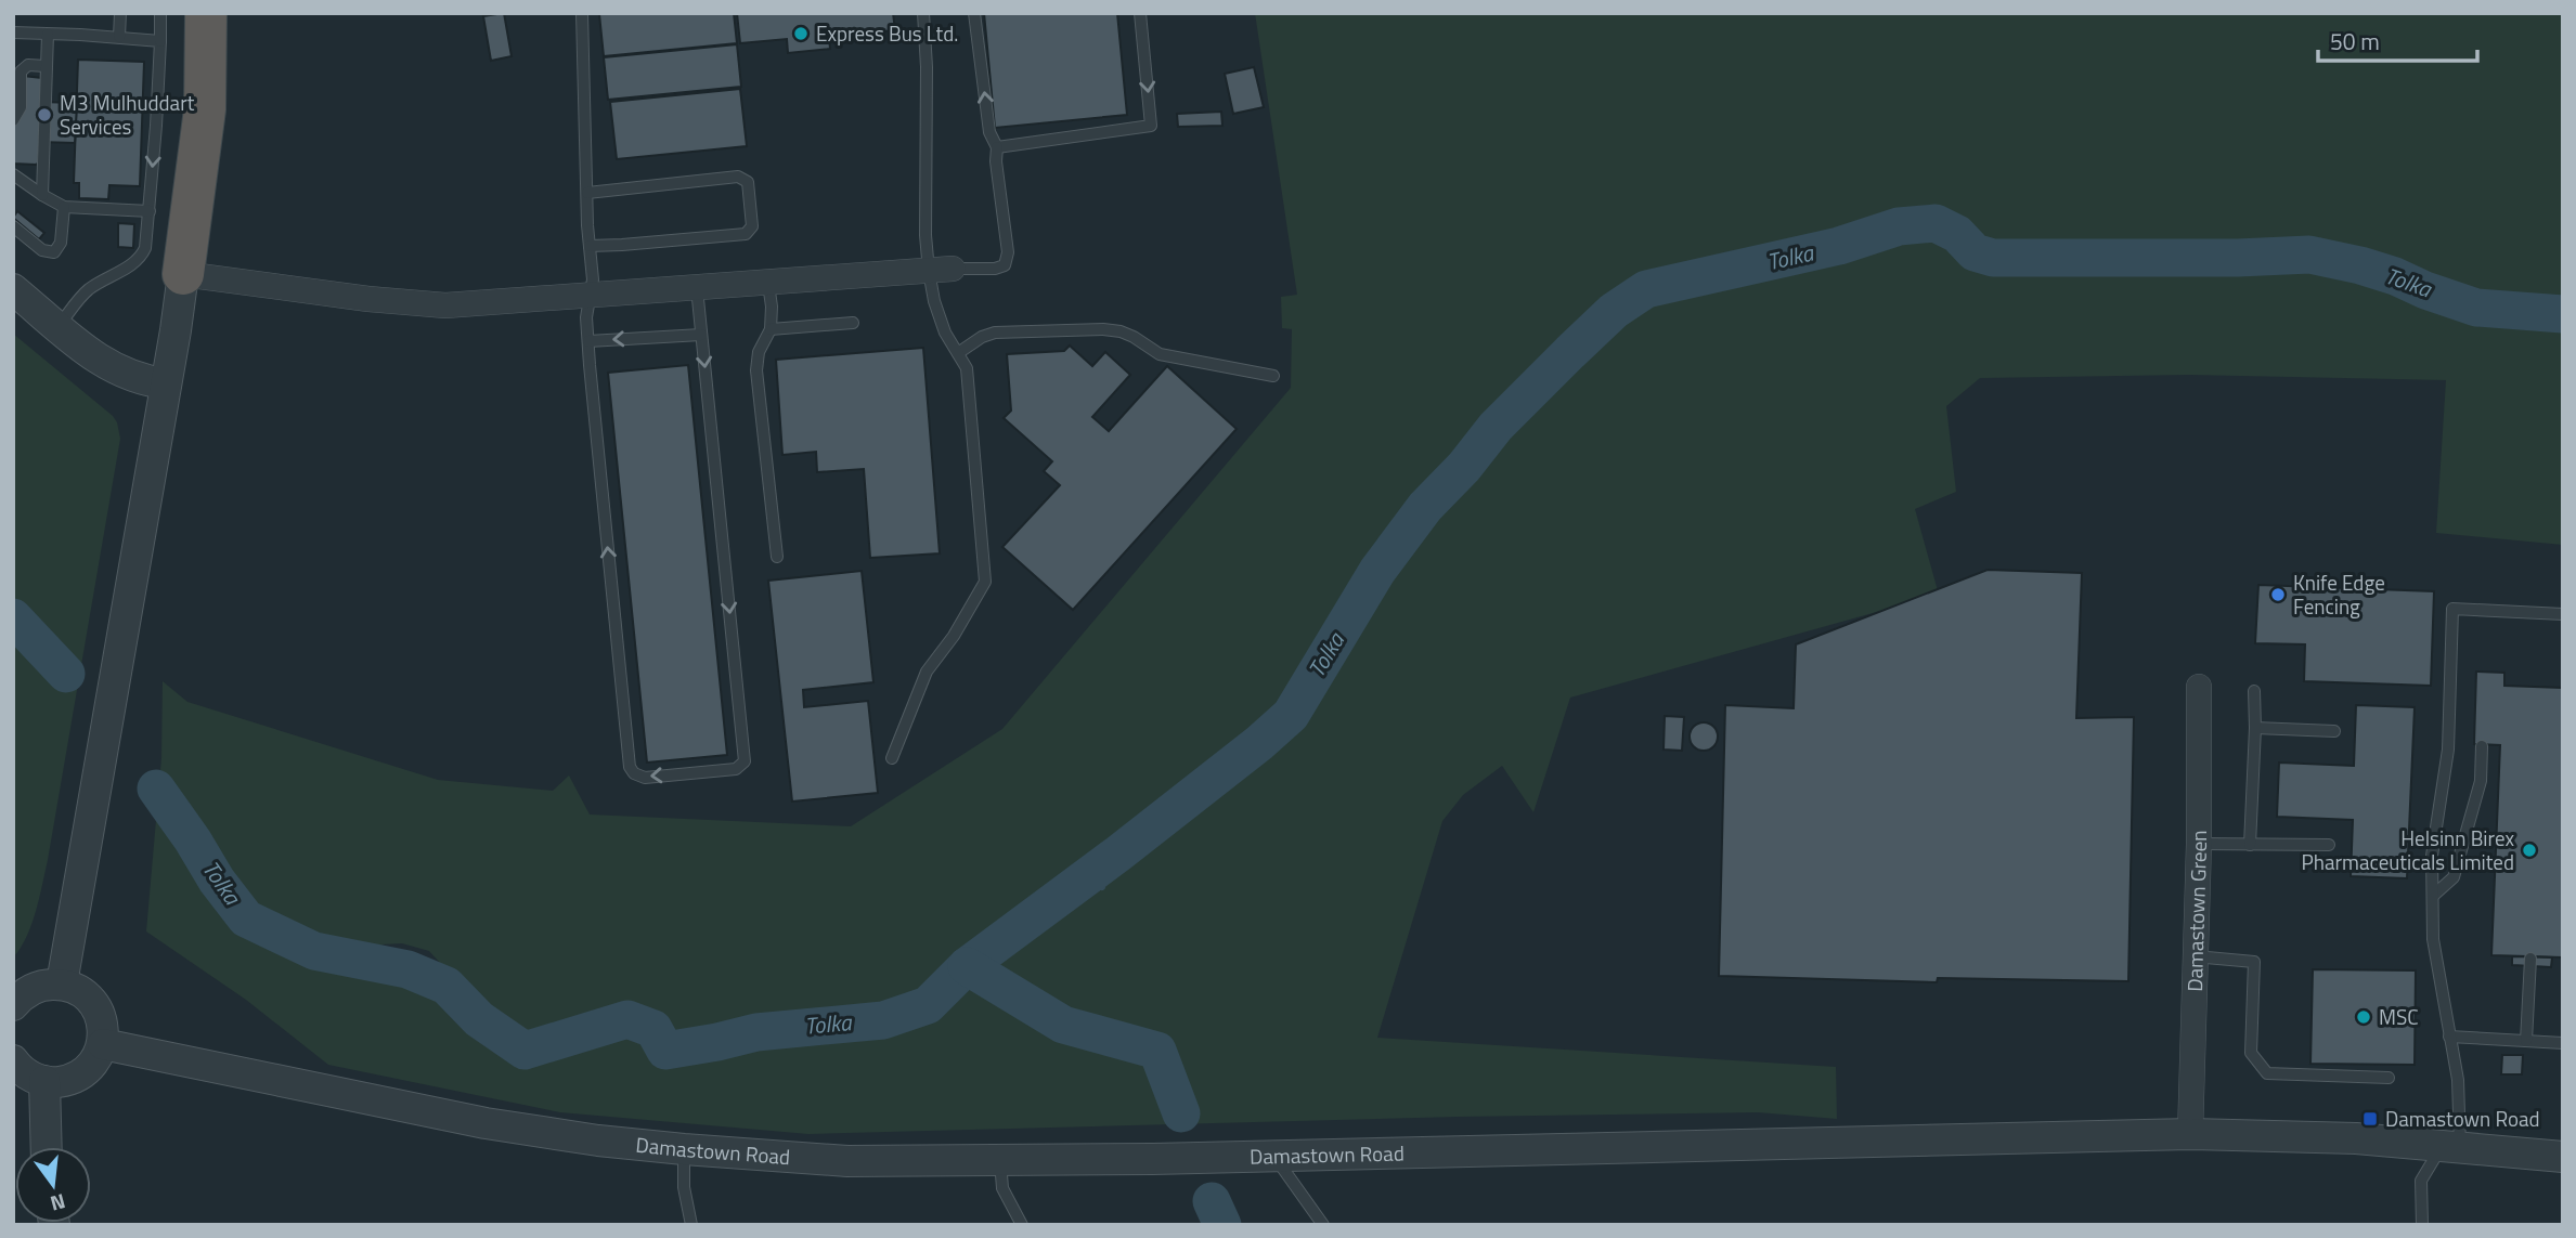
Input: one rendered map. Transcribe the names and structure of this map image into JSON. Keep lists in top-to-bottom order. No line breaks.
{"streets":{"street":["Damastown Green","Damastown Road"]},"crossings":[["Damastown Green","Damastown Road"]],"water":["Tolka"],"places":{"other":["Express Bus Ltd.","M3 Mulhuddart Services","Knife Edge Fencing","Helsinn Birex Pharmaceuticals Limited","MSC"],"transit":["Damastown Road"]},"scale_bar":"50 m","north":"bottom"}
